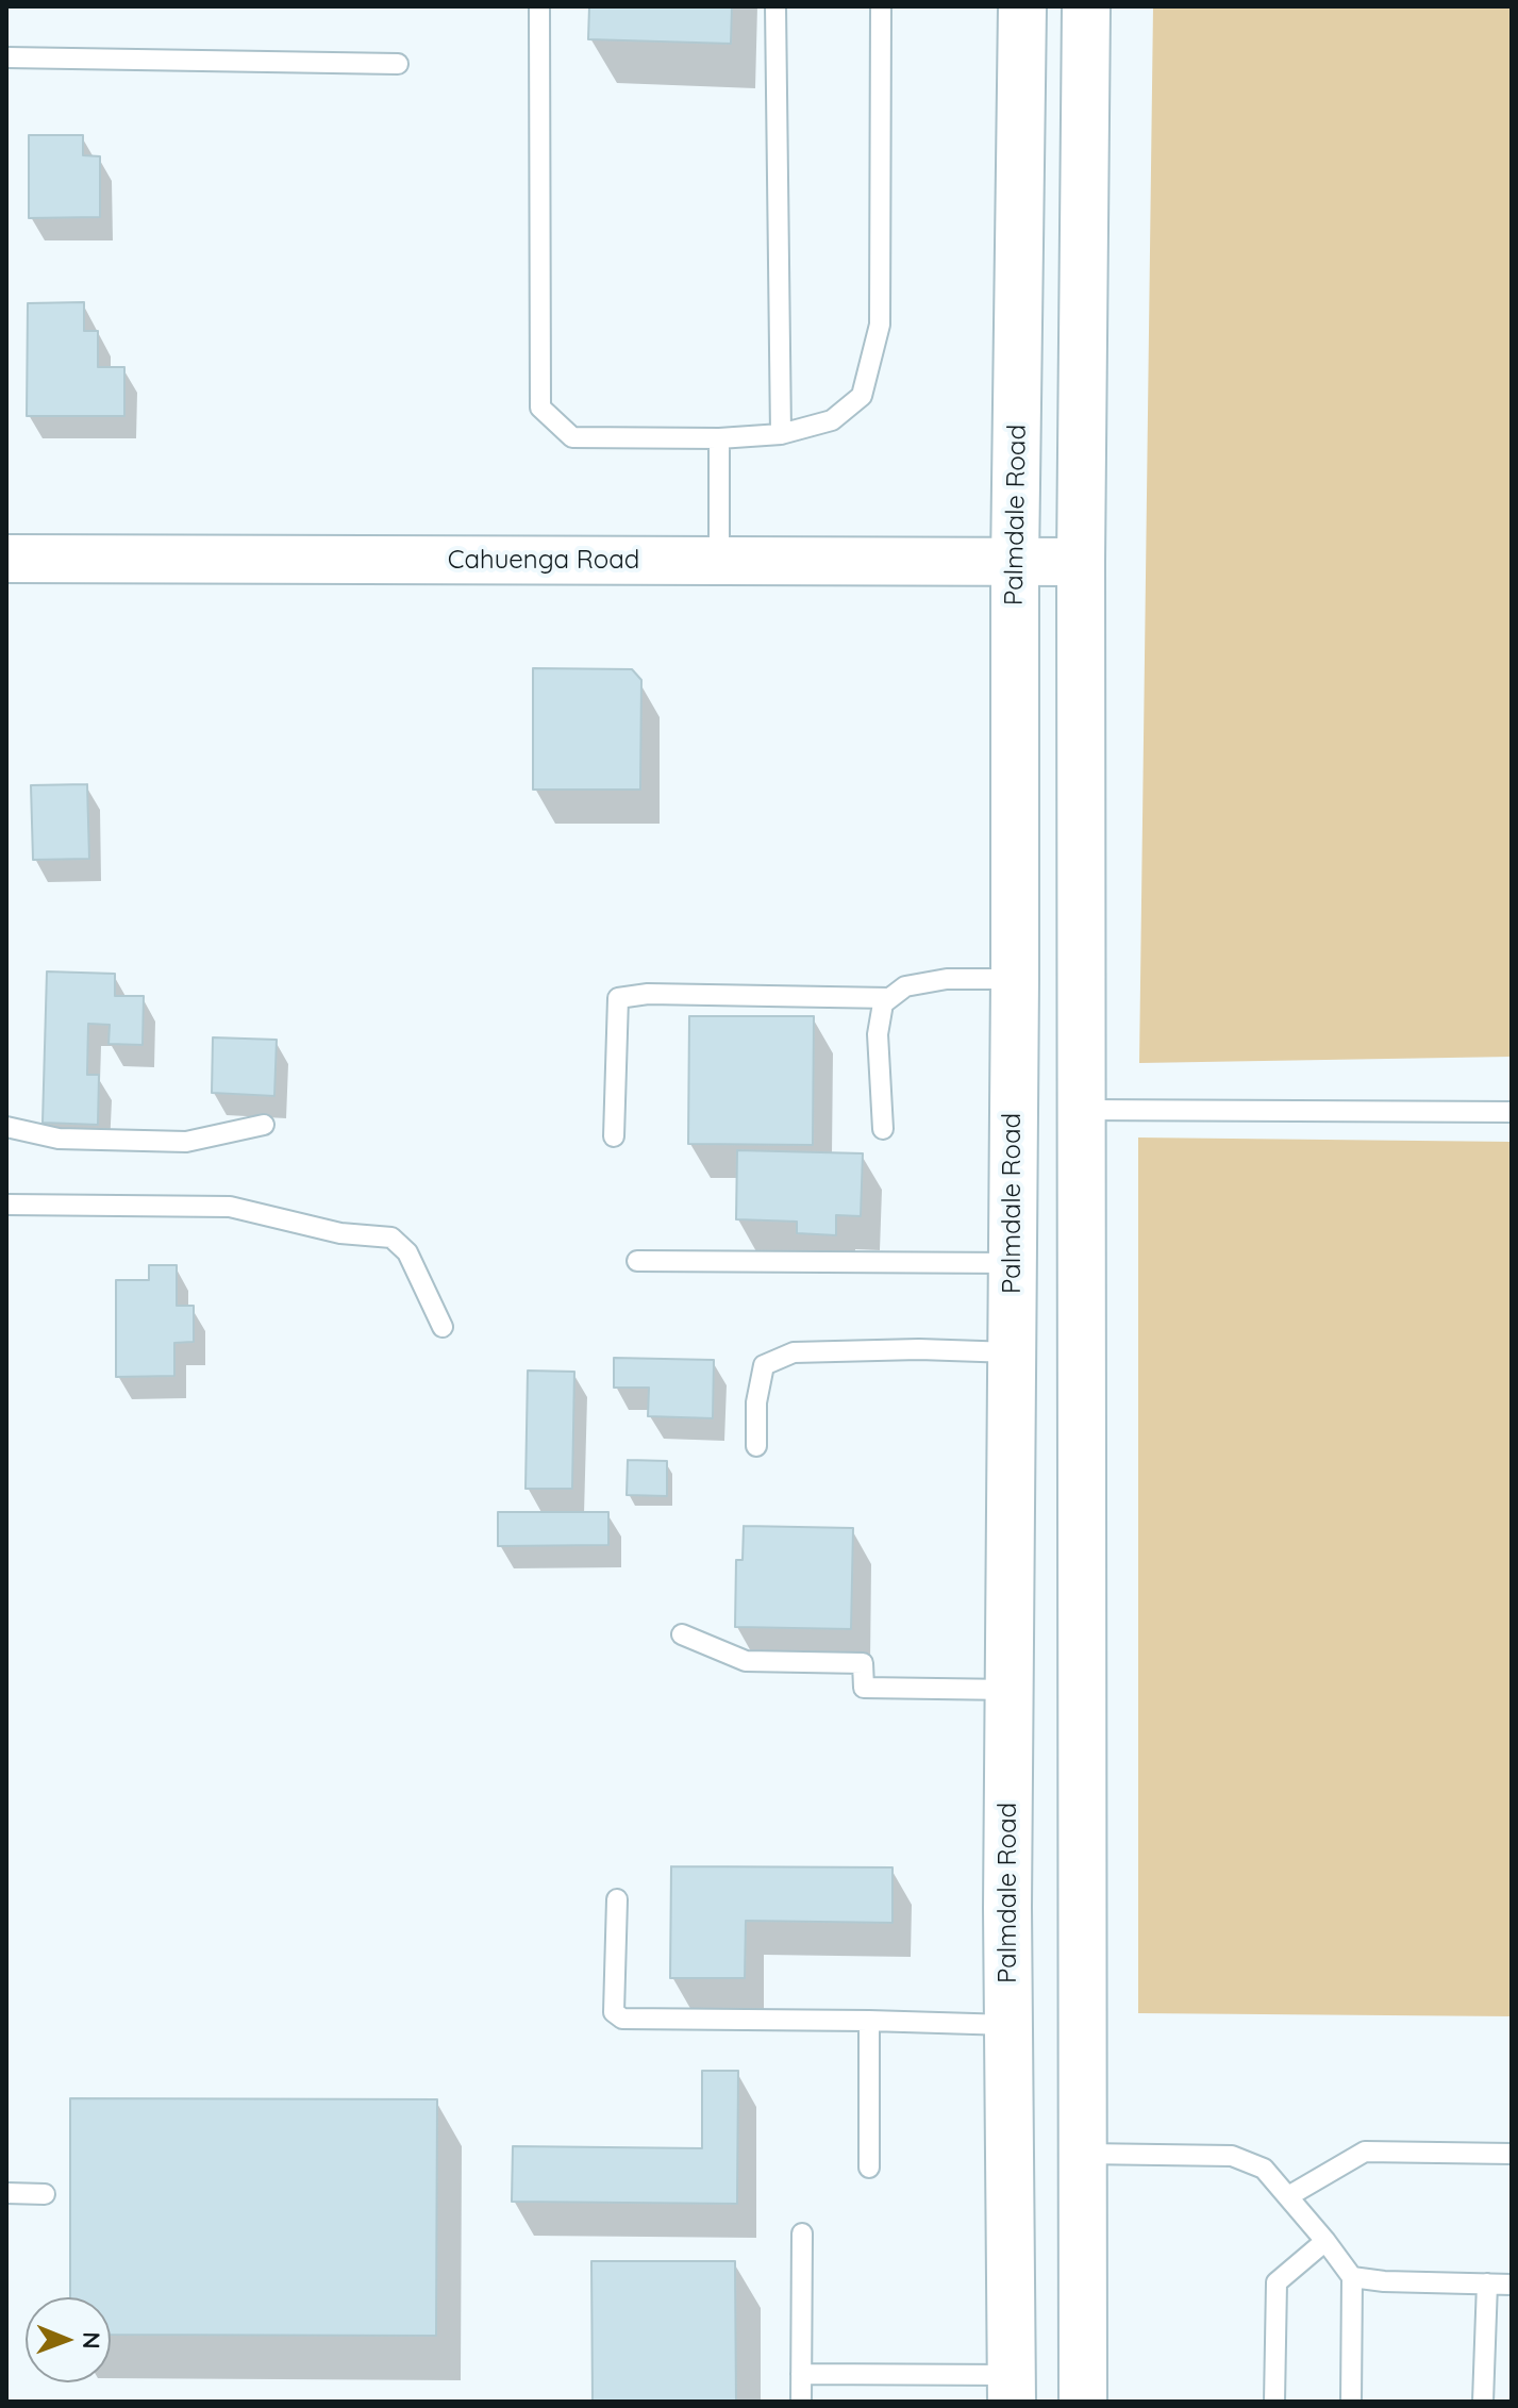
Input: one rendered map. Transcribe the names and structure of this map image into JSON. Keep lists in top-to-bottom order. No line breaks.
{"streets":{"main road":["Palmdale Road","Cahuenga Road"]},"crossings":[["Palmdale Road","Cahuenga Road"]],"north":"right"}
